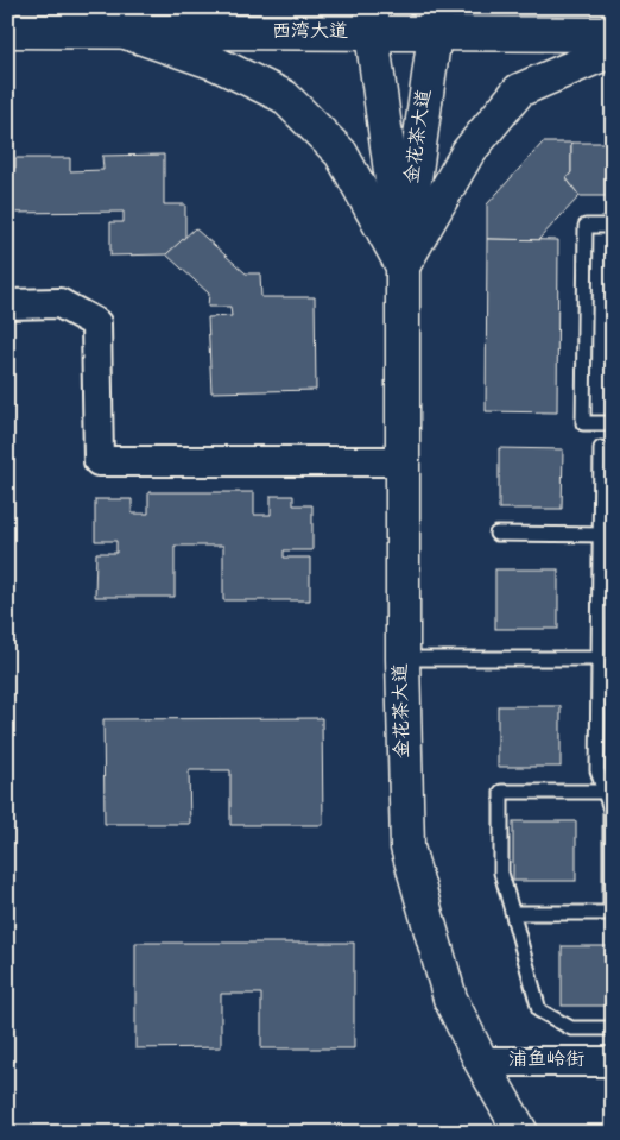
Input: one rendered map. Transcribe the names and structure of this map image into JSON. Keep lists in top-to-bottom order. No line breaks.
{"streets":{"street":["西湾大道","金花茶大道","浦鱼岭街"]},"crossings":[["西湾大道","金花茶大道"],["金花茶大道","浦鱼岭街"]]}
